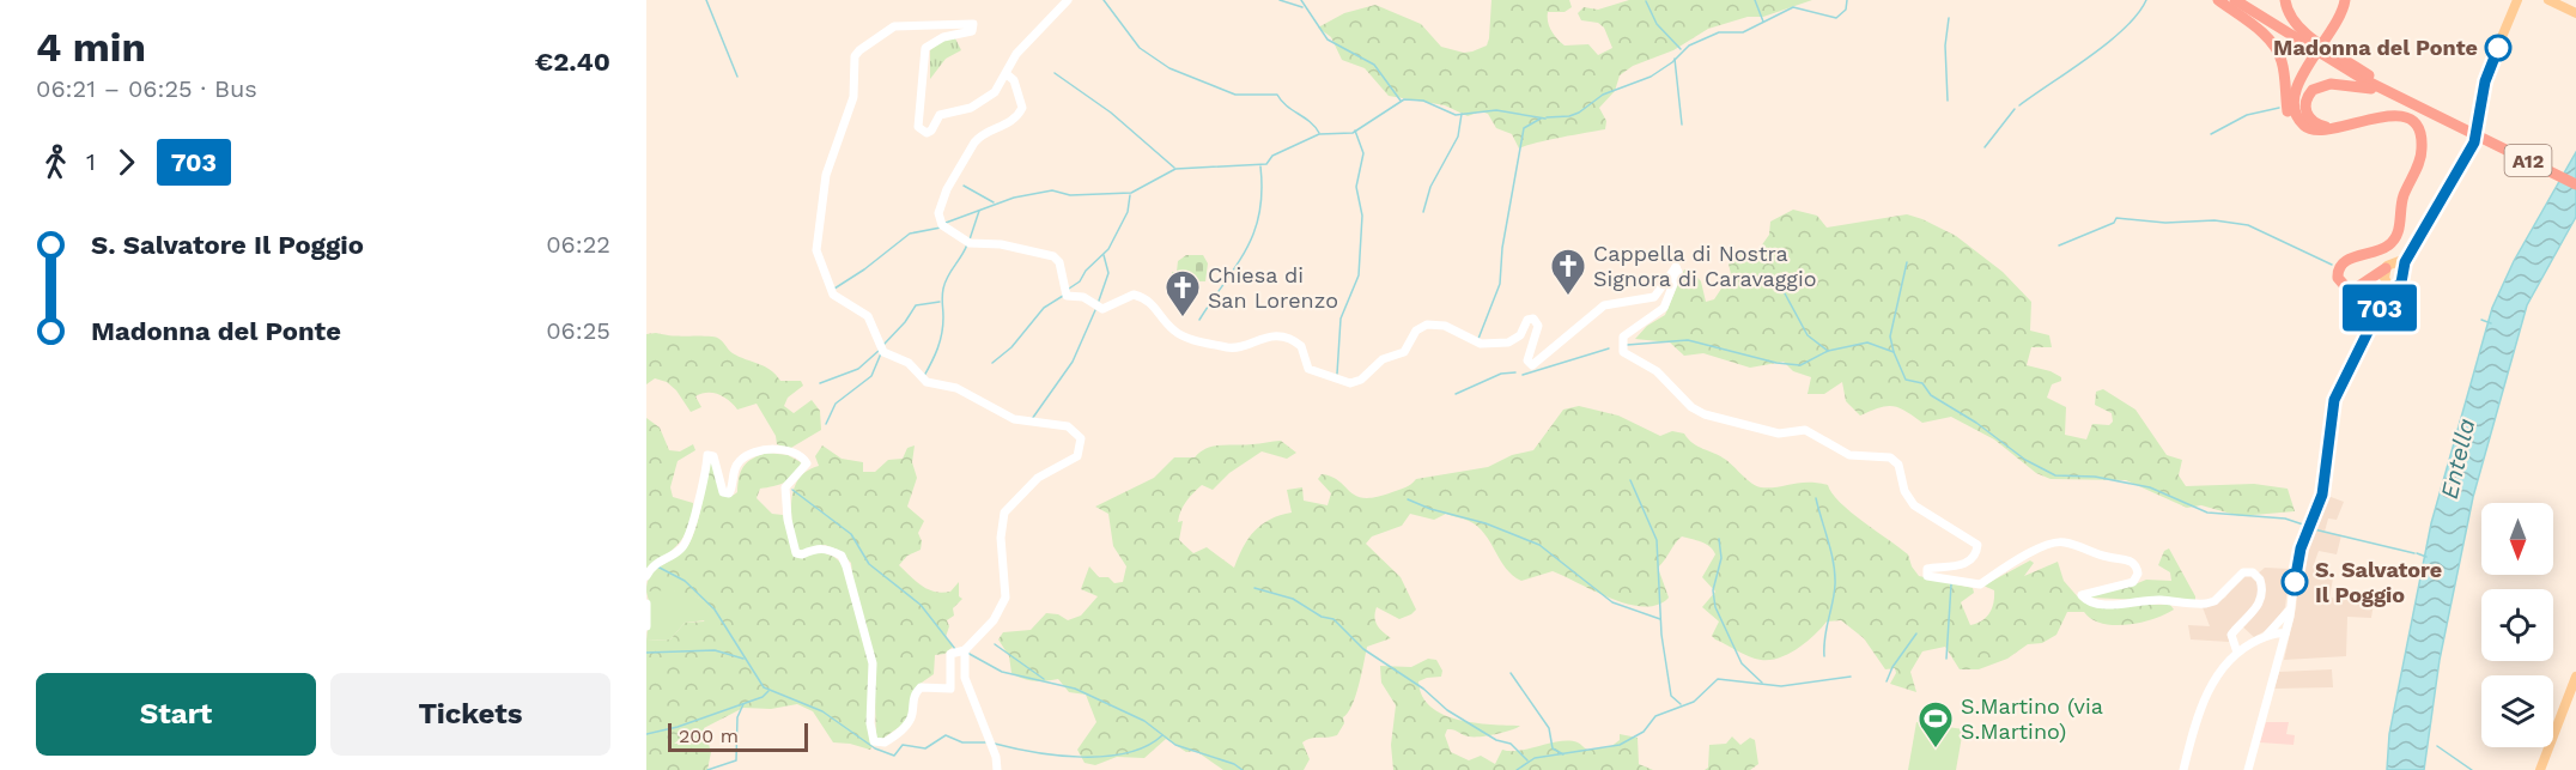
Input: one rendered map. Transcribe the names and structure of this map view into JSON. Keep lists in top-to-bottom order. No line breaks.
{"streets":{"highway":["A12"]},"water":["Entella"],"places":{"other":["Madonna del Ponte","S. Salvatore Il Poggio"],"church":["Cappella di Nostra Signora di Caravaggio","Chiesa di San Lorenzo"],"sports":["S.Martino (via S.Martino)"]},"lines":["bus line 703"],"scale_bar":"200 m","north":"bottom","page":{"heading":["4 min","06:21 – 06:25 · Bus","€2.40"],"on_map":"703","legs":["1","703"],"list":[{"name":"S. Salvatore Il Poggio","value":"06:22"},{"name":"Madonna del Ponte","value":"06:25"}],"buttons":["Start","Tickets"],"scale":"200 m"}}
